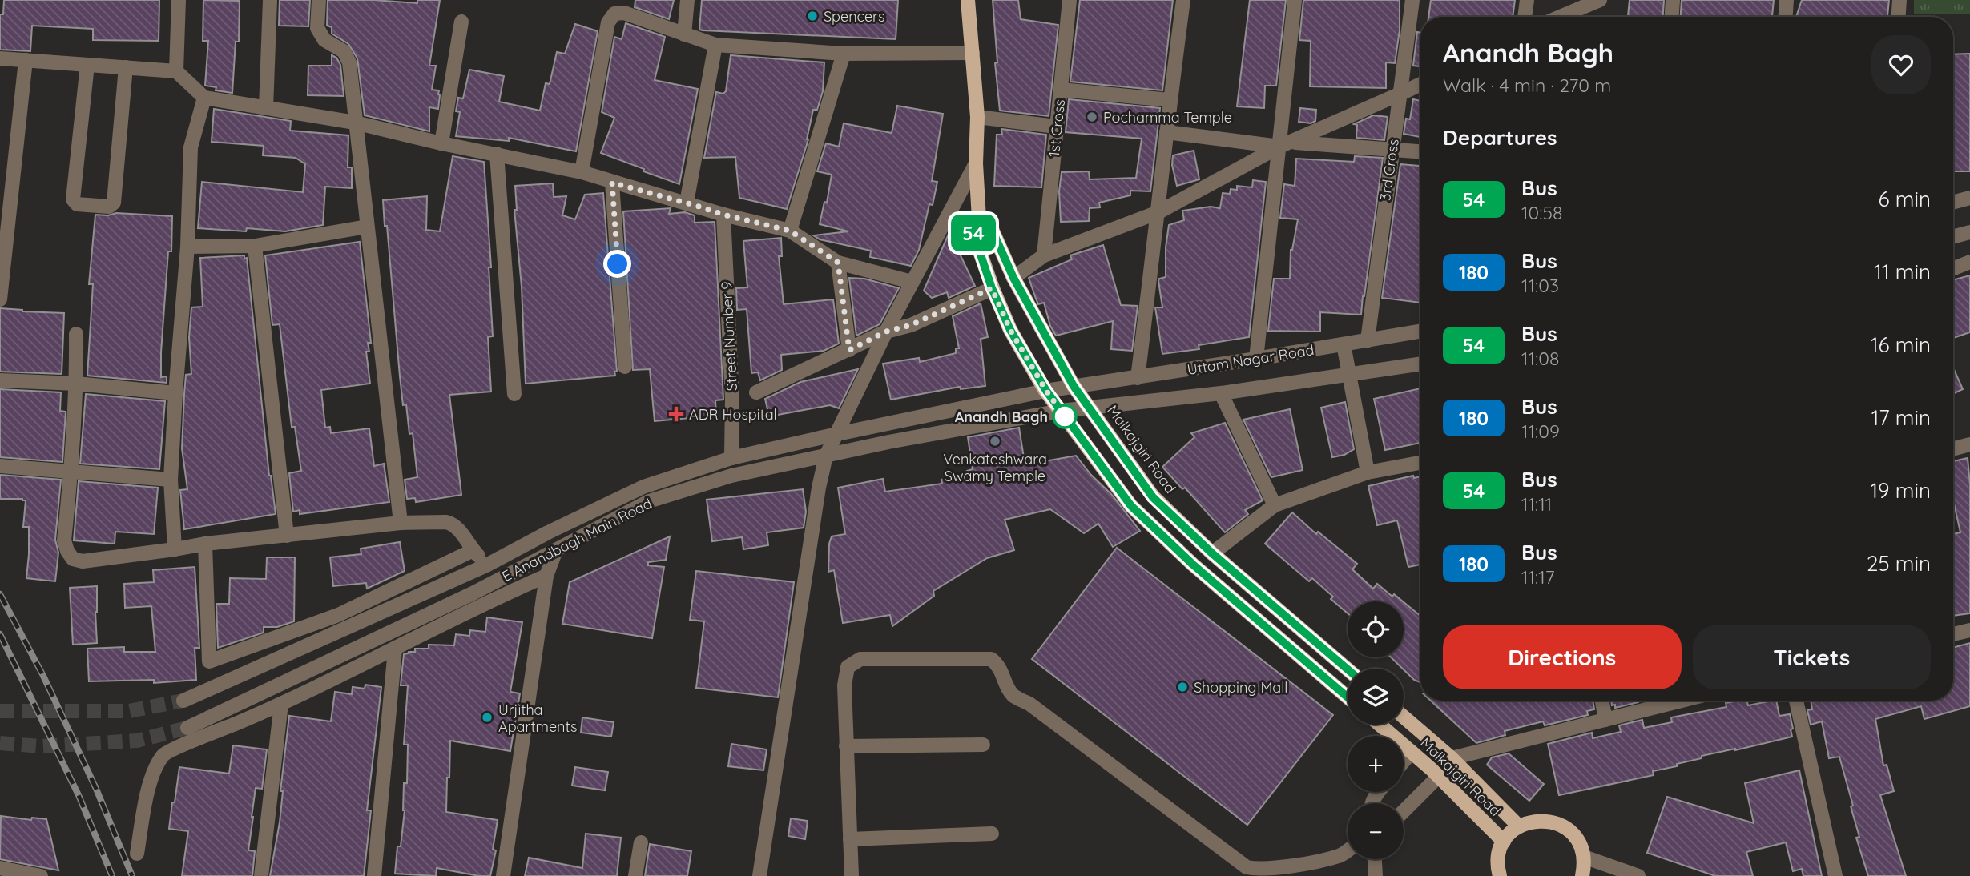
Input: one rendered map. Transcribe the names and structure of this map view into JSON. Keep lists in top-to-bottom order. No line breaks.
{"streets":{"main road":["Malkajgiri Road"],"street":["1st Cross","3rd Cross","Street Number 9","Uttam Nagar Road","E Anandbagh Main Road"]},"crossings":[["3rd Cross","Uttam Nagar Road"],["Street Number 9","E Anandbagh Main Road"],["Uttam Nagar Road","Malkajgiri Road"],["Uttam Nagar Road","E Anandbagh Main Road"],["Malkajgiri Road","E Anandbagh Main Road"]],"places":{"other":["Spencers","Pochamma Temple","Anandh Bagh","Venkateshwara Swamy Temple","Shopping Mall","Urjitha Apartments"],"health":["ADR Hospital"]},"lines":["bus line 54"],"page":{"on_map":"54","heading":[["Anandh Bagh","Walk · 4 min · 270 m"],"Departures"],"list":[{"mark":"54","name":"Bus","note":"10:58","value":"6 min"},{"mark":"180","name":"Bus","note":"11:03","value":"11 min"},{"mark":"54","name":"Bus","note":"11:08","value":"16 min"},{"mark":"180","name":"Bus","note":"11:09","value":"17 min"},{"mark":"54","name":"Bus","note":"11:11","value":"19 min"},{"mark":"180","name":"Bus","note":"11:17","value":"25 min"}],"map_buttons":["+","−"],"buttons":["Directions","Tickets"]}}
